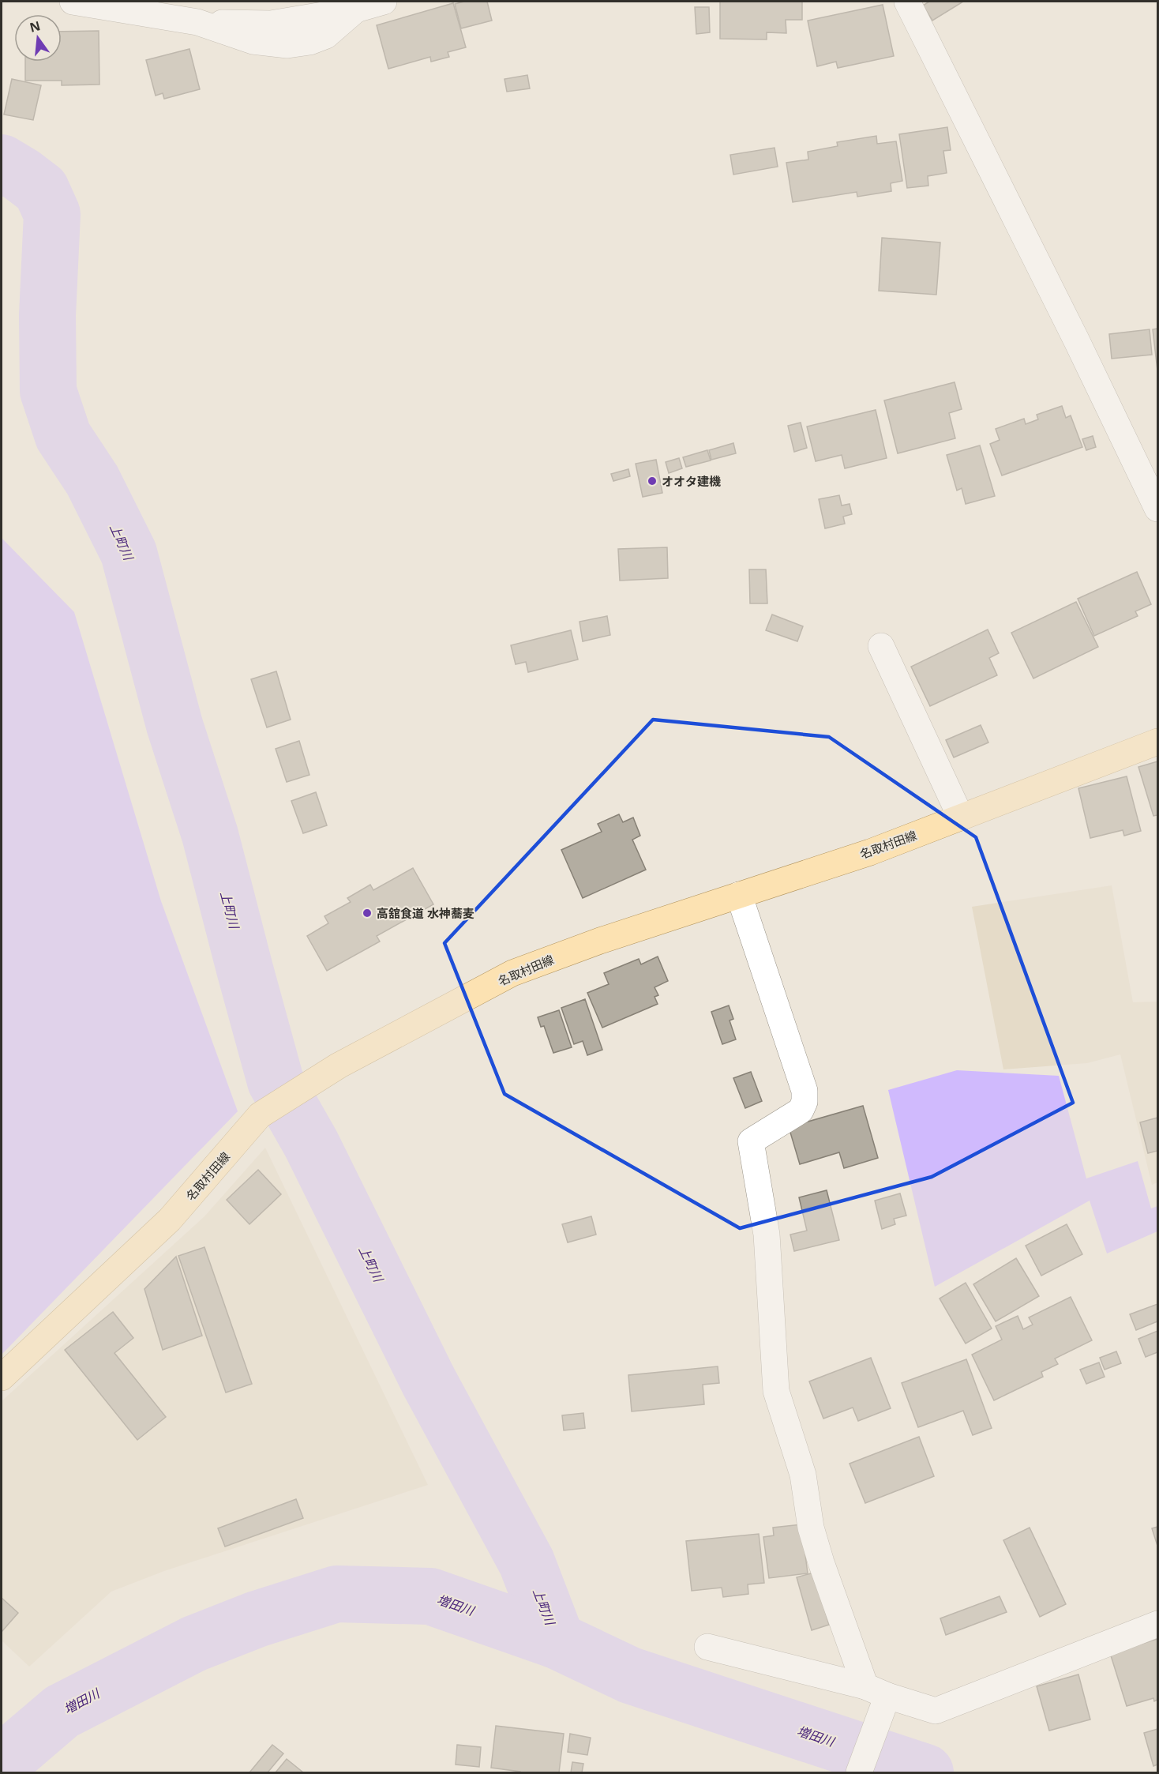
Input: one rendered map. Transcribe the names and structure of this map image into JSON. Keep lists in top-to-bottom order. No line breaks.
{"streets":{"main road":["名取村田線"]},"water":["上町川","増田川"],"places":["オオタ建機","高舘食道 水神蕎麦"],"north":"top"}
